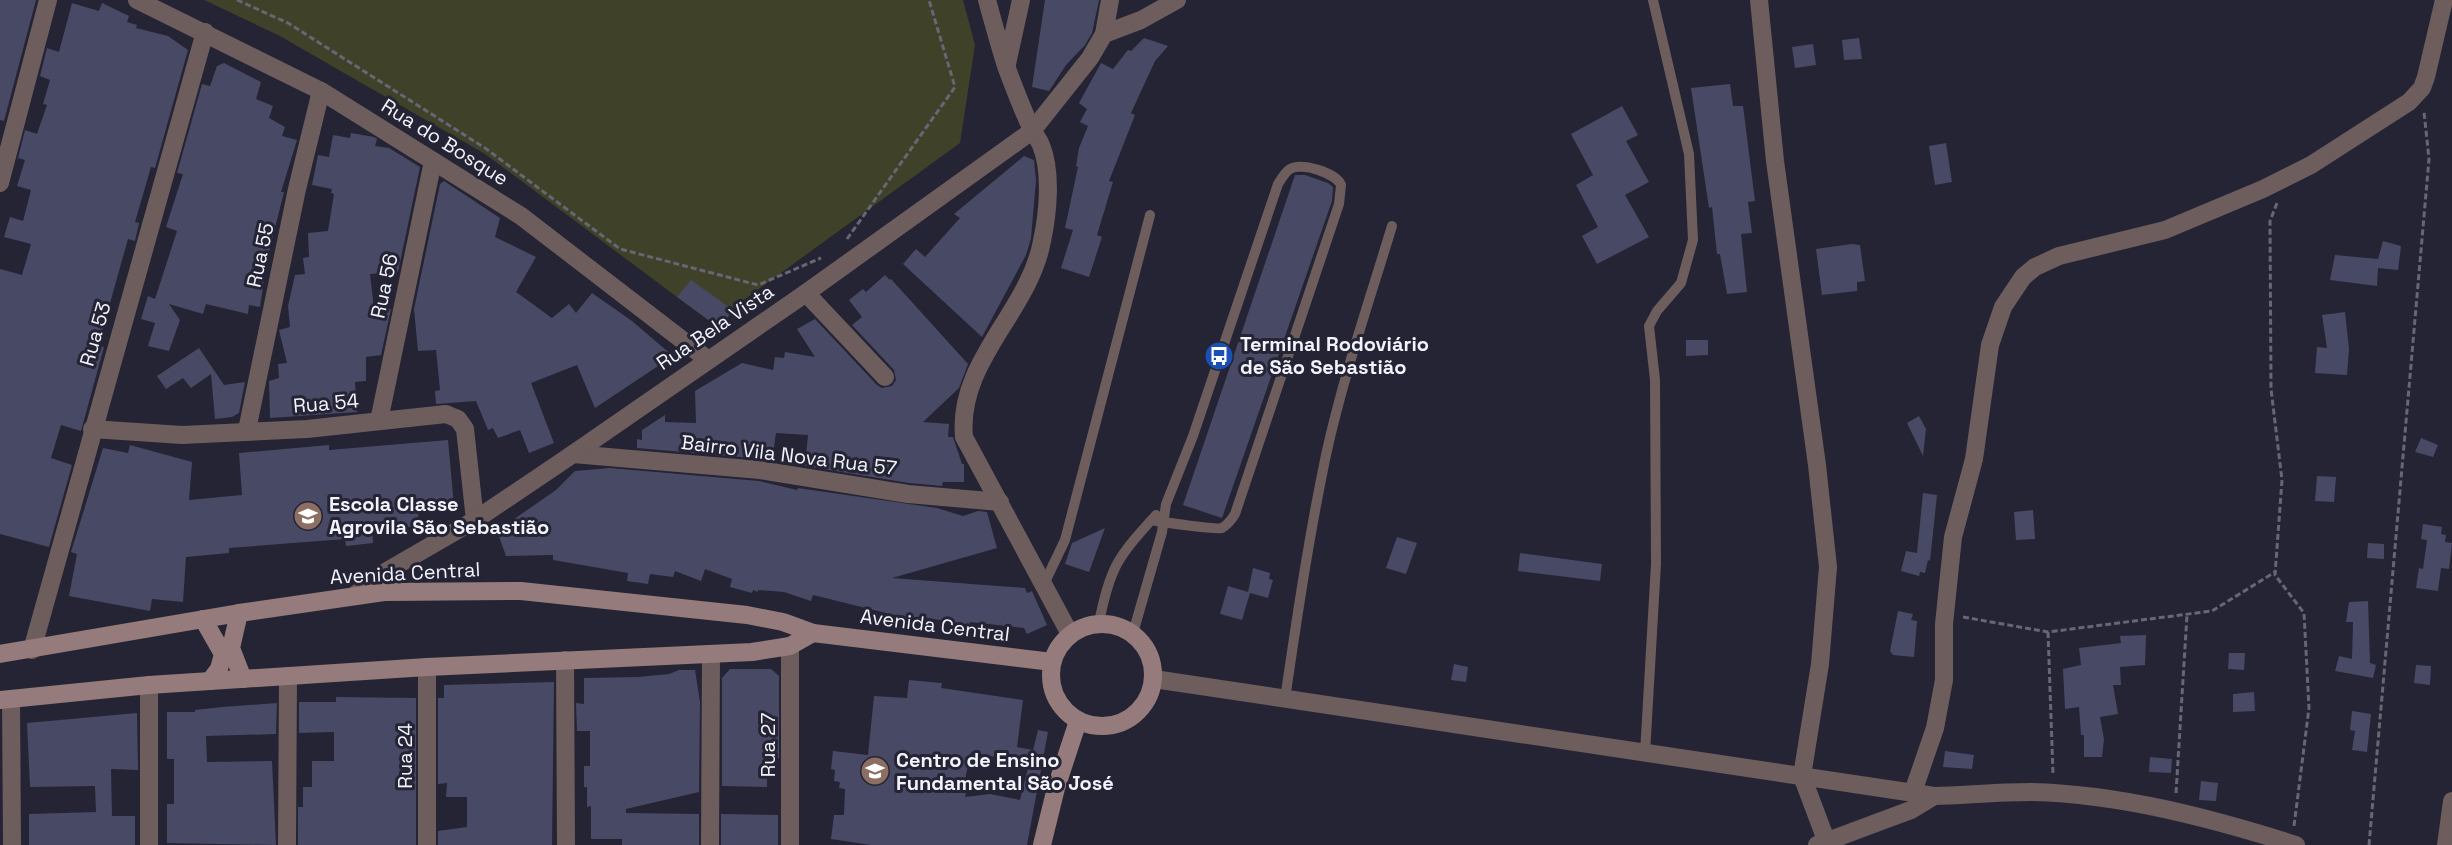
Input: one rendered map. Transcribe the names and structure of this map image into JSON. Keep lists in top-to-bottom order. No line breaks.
{"streets":{"street":["Rua do Bosque","Rua 55","Rua 56","Rua Bela Vista","Rua 53","Rua 54","Bairro Vila Nova Rua 57","Avenida Central","Rua 27","Rua 24"]},"crossings":[["Rua do Bosque","Rua 55"],["Rua do Bosque","Rua 56"],["Rua do Bosque","Rua Bela Vista"],["Rua do Bosque","Rua 53"],["Rua 55","Rua 54"],["Rua 56","Rua 54"],["Rua Bela Vista","Rua 54"],["Rua Bela Vista","Bairro Vila Nova Rua 57"],["Rua 53","Rua 54"],["Rua 53","Avenida Central"]],"places":{"bus stop":["Terminal Rodoviário de São Sebastião"],"school or university":["Escola Classe Agrovila São Sebastião","Centro de Ensino Fundamental São José"]}}
